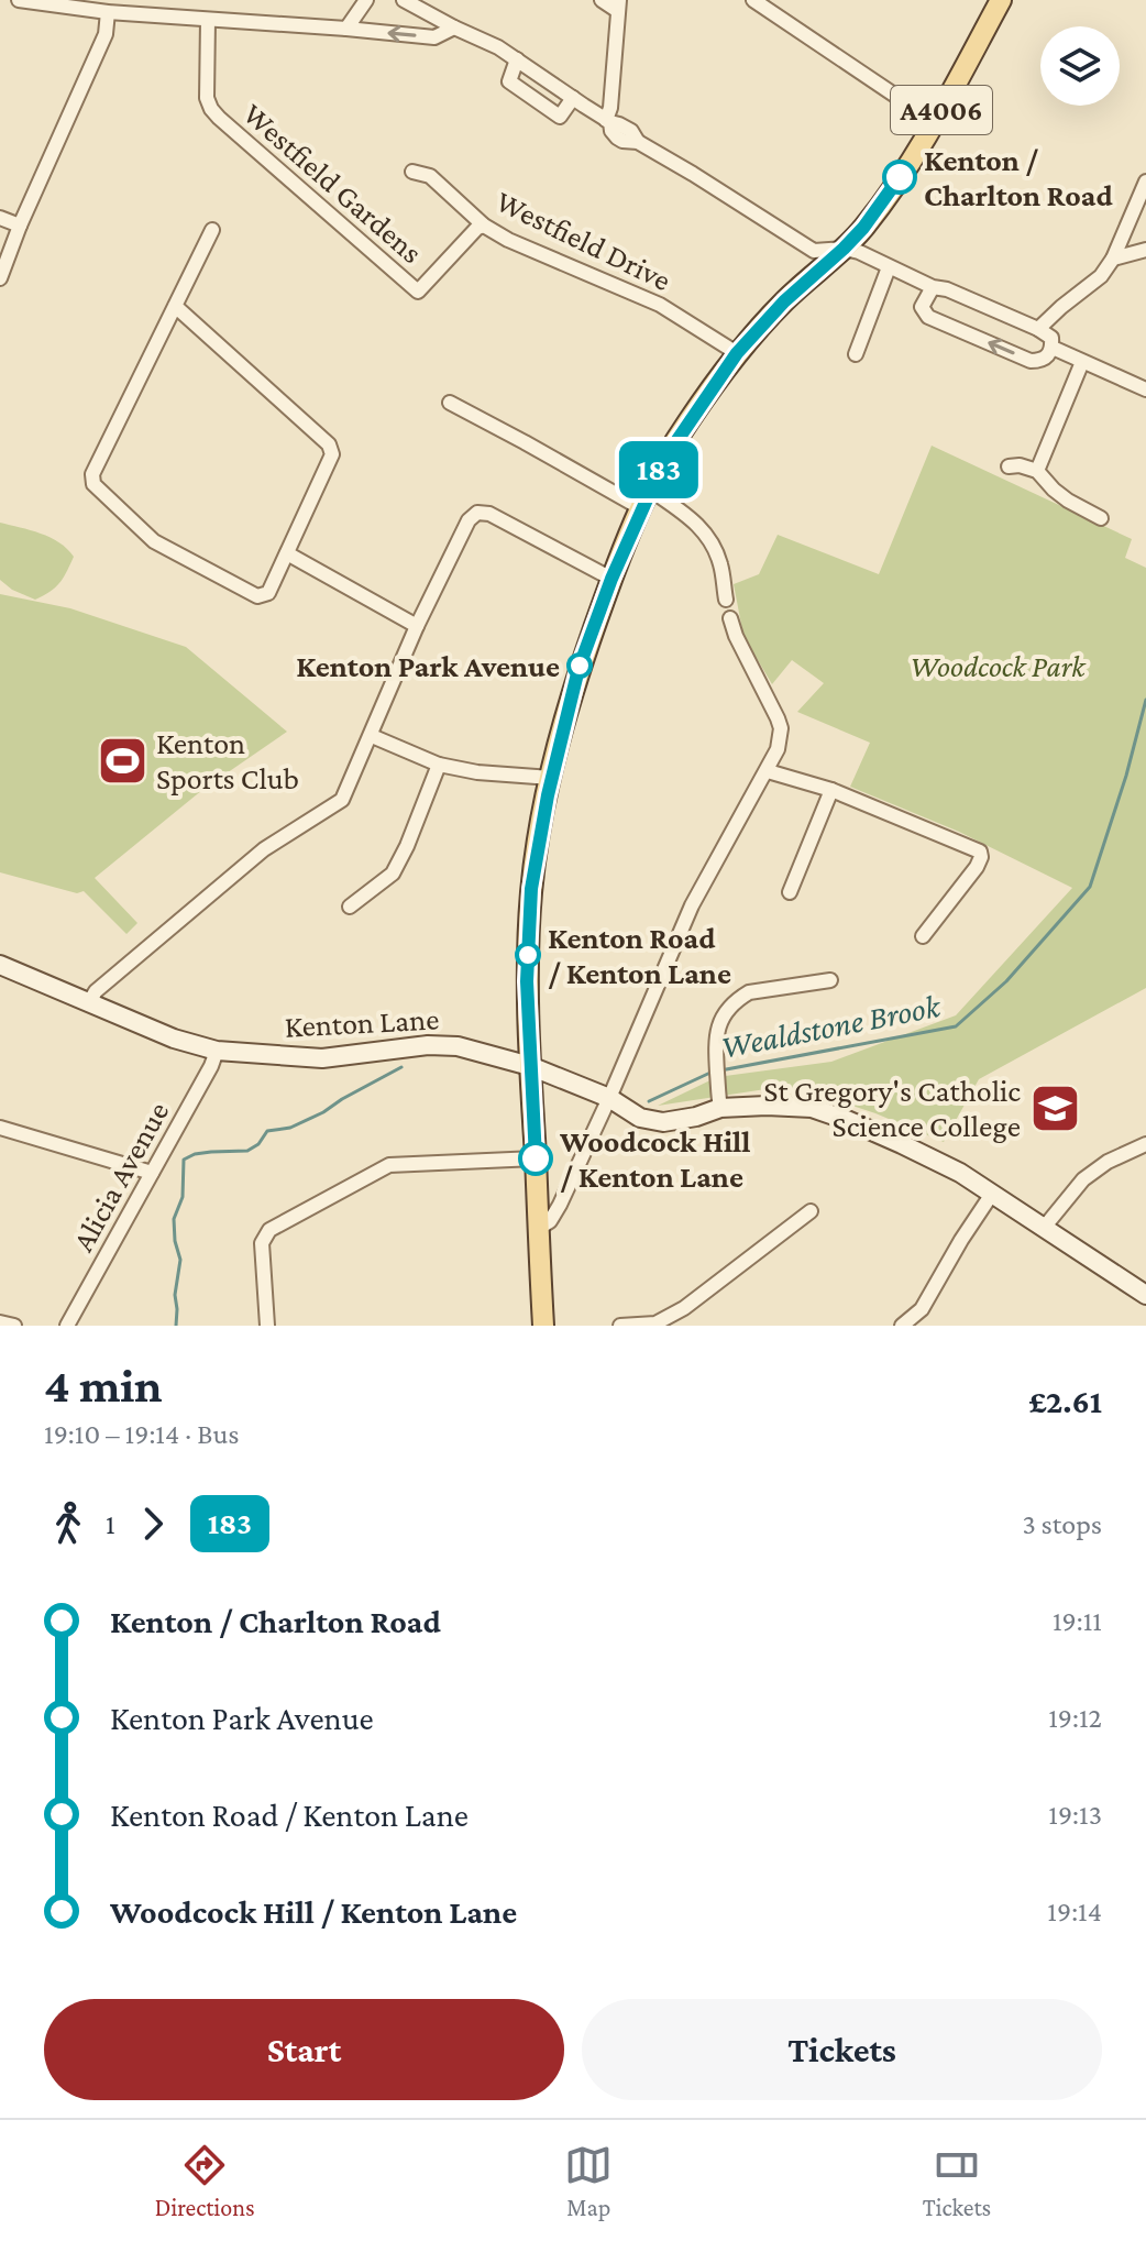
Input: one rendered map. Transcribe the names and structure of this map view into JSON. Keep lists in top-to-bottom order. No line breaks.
{"streets":{"main road":["A4006"],"street":["Westfield Gardens","Westfield Drive","Kenton Lane","Alicia Avenue"]},"crossings":[["A4006","Westfield Drive"],["A4006","Kenton Lane"],["Westfield Gardens","Westfield Drive"],["Kenton Lane","Alicia Avenue"]],"water":["Wealdstone Brook"],"parks":["Woodcock Park"],"places":{"other":["Kenton / Charlton Road","Kenton Park Avenue","Kenton Road / Kenton Lane","Woodcock Hill / Kenton Lane"],"sports":["Kenton Sports Club"],"school or university":["St Gregory's Catholic Science College"]},"lines":["bus line 183"],"page":{"on_map":"183","heading":["4 min","19:10 – 19:14 · Bus","£2.61"],"legs":["1","183","3 stops"],"list":[{"name":"Kenton / Charlton Road","value":"19:11"},{"name":"Kenton Park Avenue","value":"19:12"},{"name":"Kenton Road / Kenton Lane","value":"19:13"},{"name":"Woodcock Hill / Kenton Lane","value":"19:14"}],"buttons":["Start","Tickets"],"tabs":["Directions","Map","Tickets"]}}
